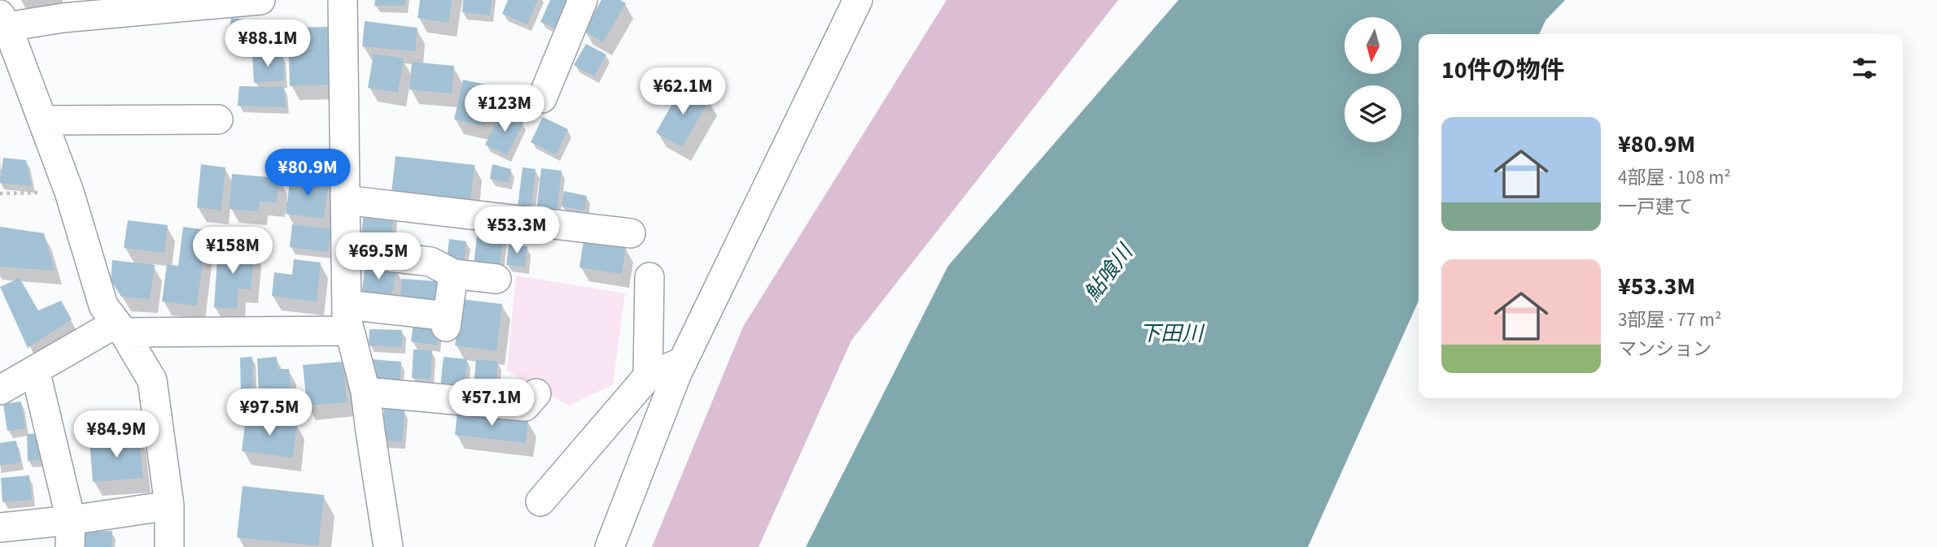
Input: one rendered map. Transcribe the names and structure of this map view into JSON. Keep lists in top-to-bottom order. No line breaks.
{"water":["鮎喰川","下田川"],"north":"bottom","page":{"price":["¥88.1M","¥62.1M","¥123M","¥80.9M","¥53.3M","¥158M","¥69.5M","¥57.1M","¥97.5M","¥84.9M"],"heading":"10件の物件","list":[{"name":"¥80.9M","note":"4部屋 · 108 m² · 一戸建て"},{"name":"¥53.3M","note":"3部屋 · 77 m² · マンション"}]}}
